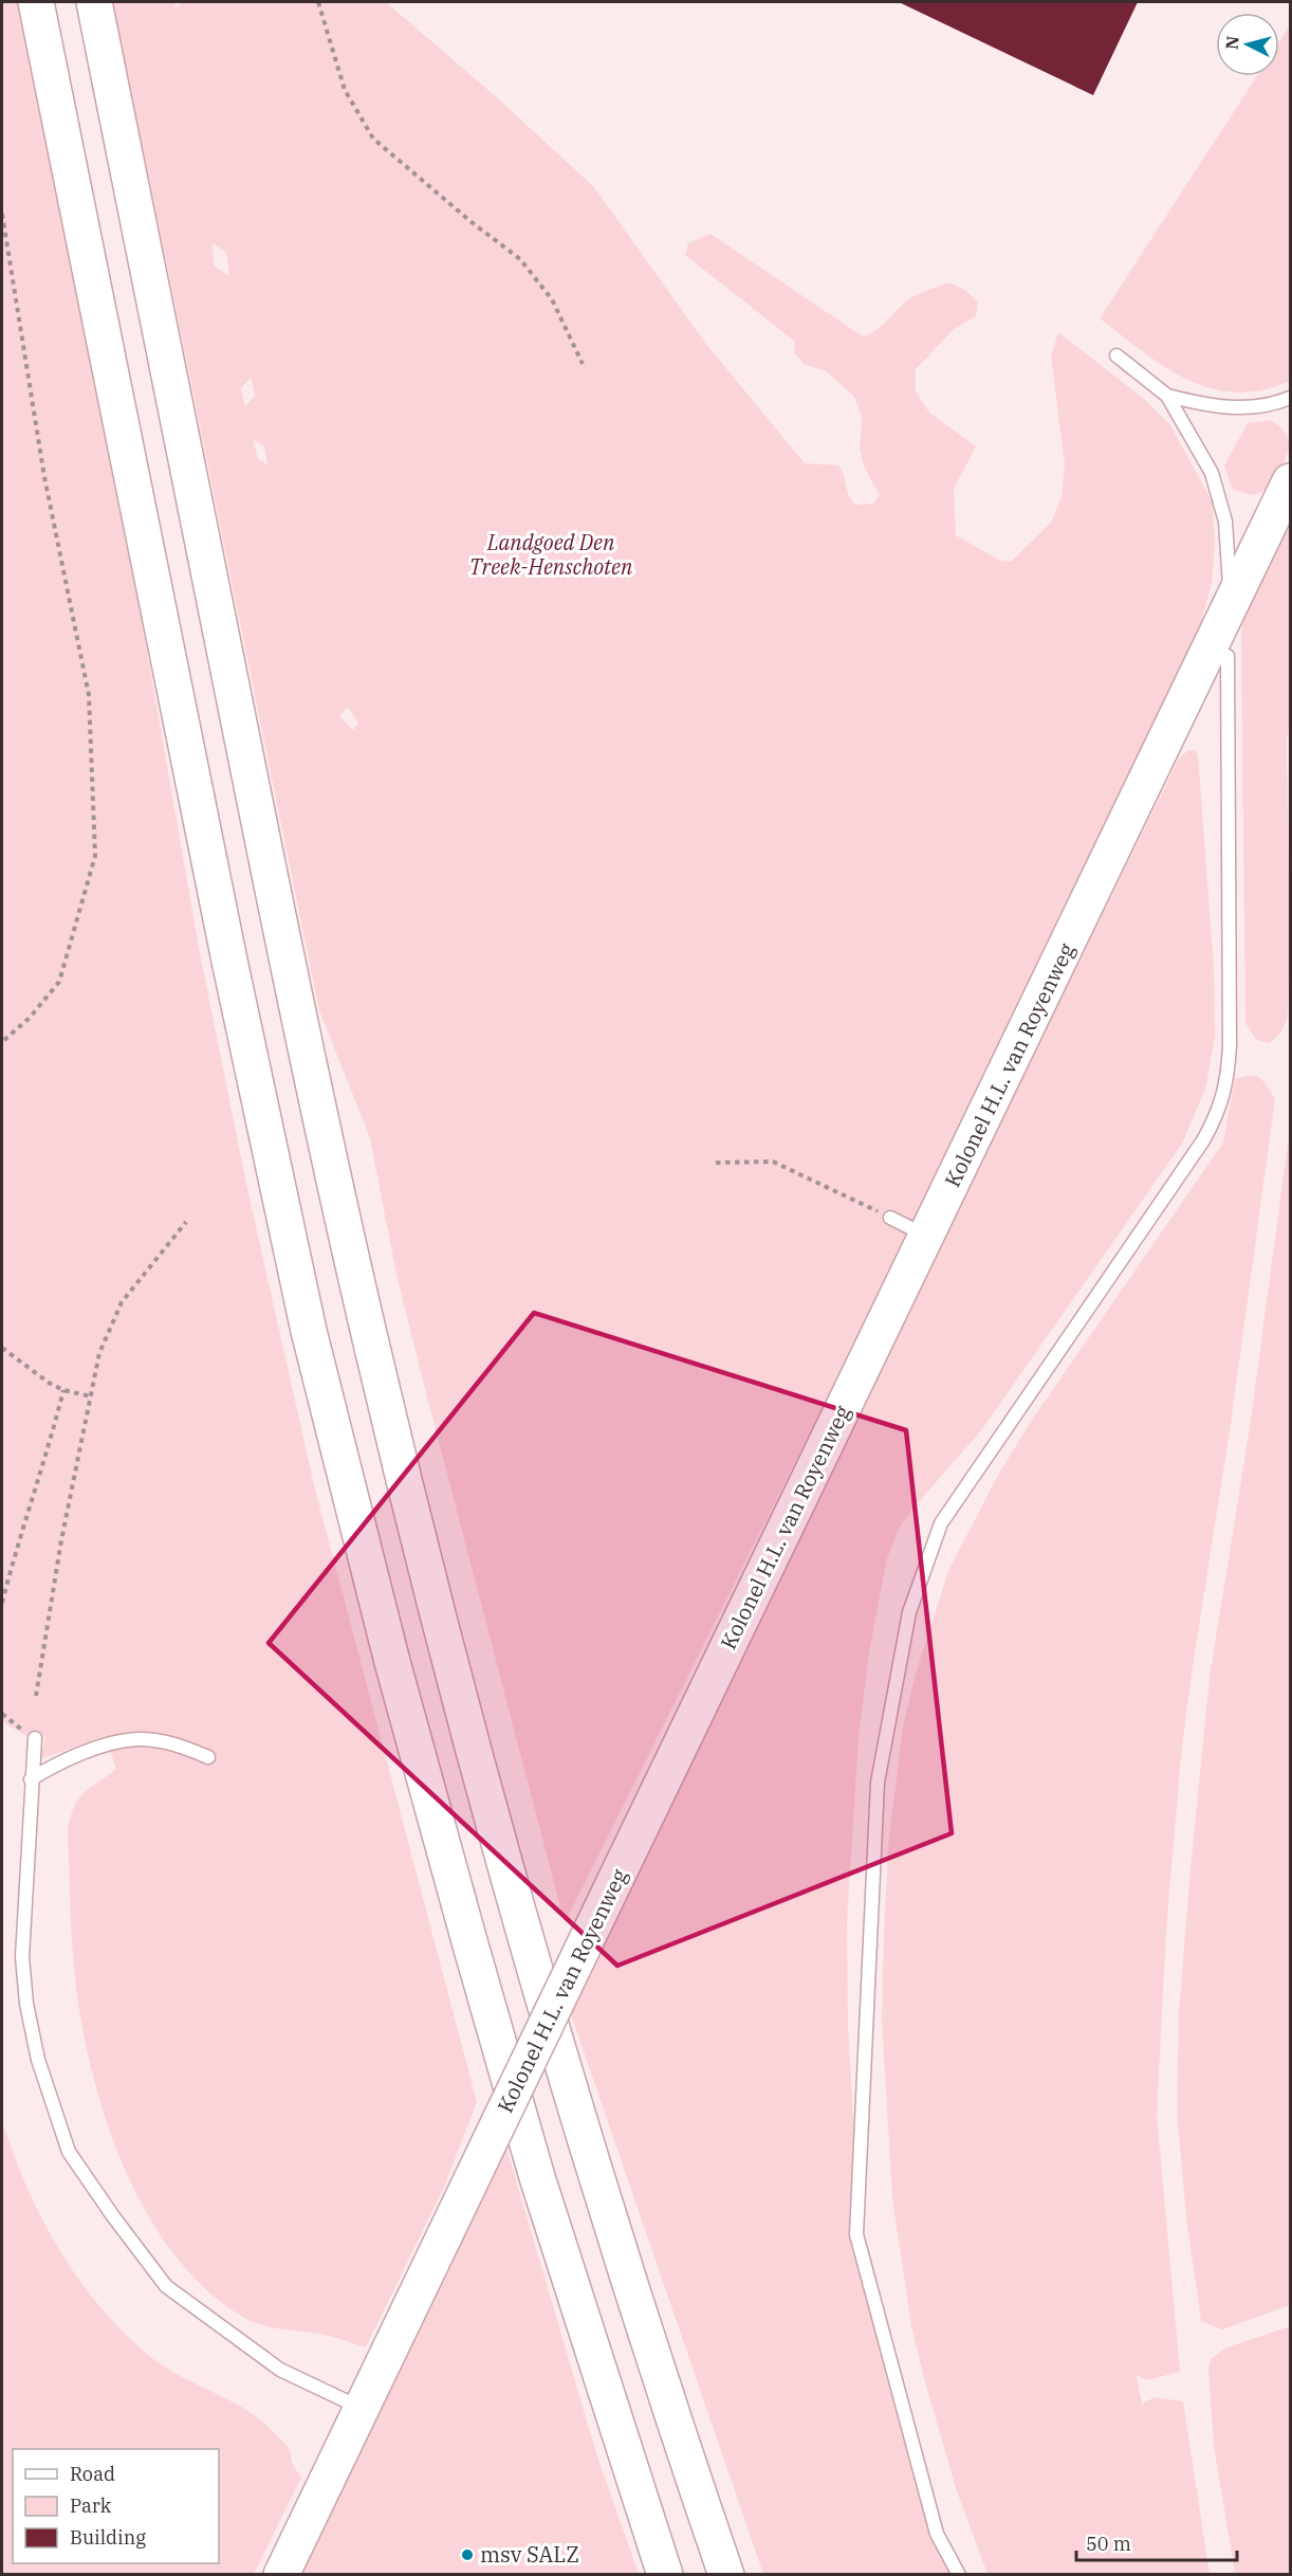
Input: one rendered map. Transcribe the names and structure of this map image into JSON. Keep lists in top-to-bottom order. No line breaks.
{"streets":{"main road":["Kolonel H.L. van Royenweg"]},"parks":["Landgoed Den Treek-Henschoten"],"places":["msv SALZ"],"legend":["Road","Park","Building"],"scale_bar":"50 m","north":"left"}
